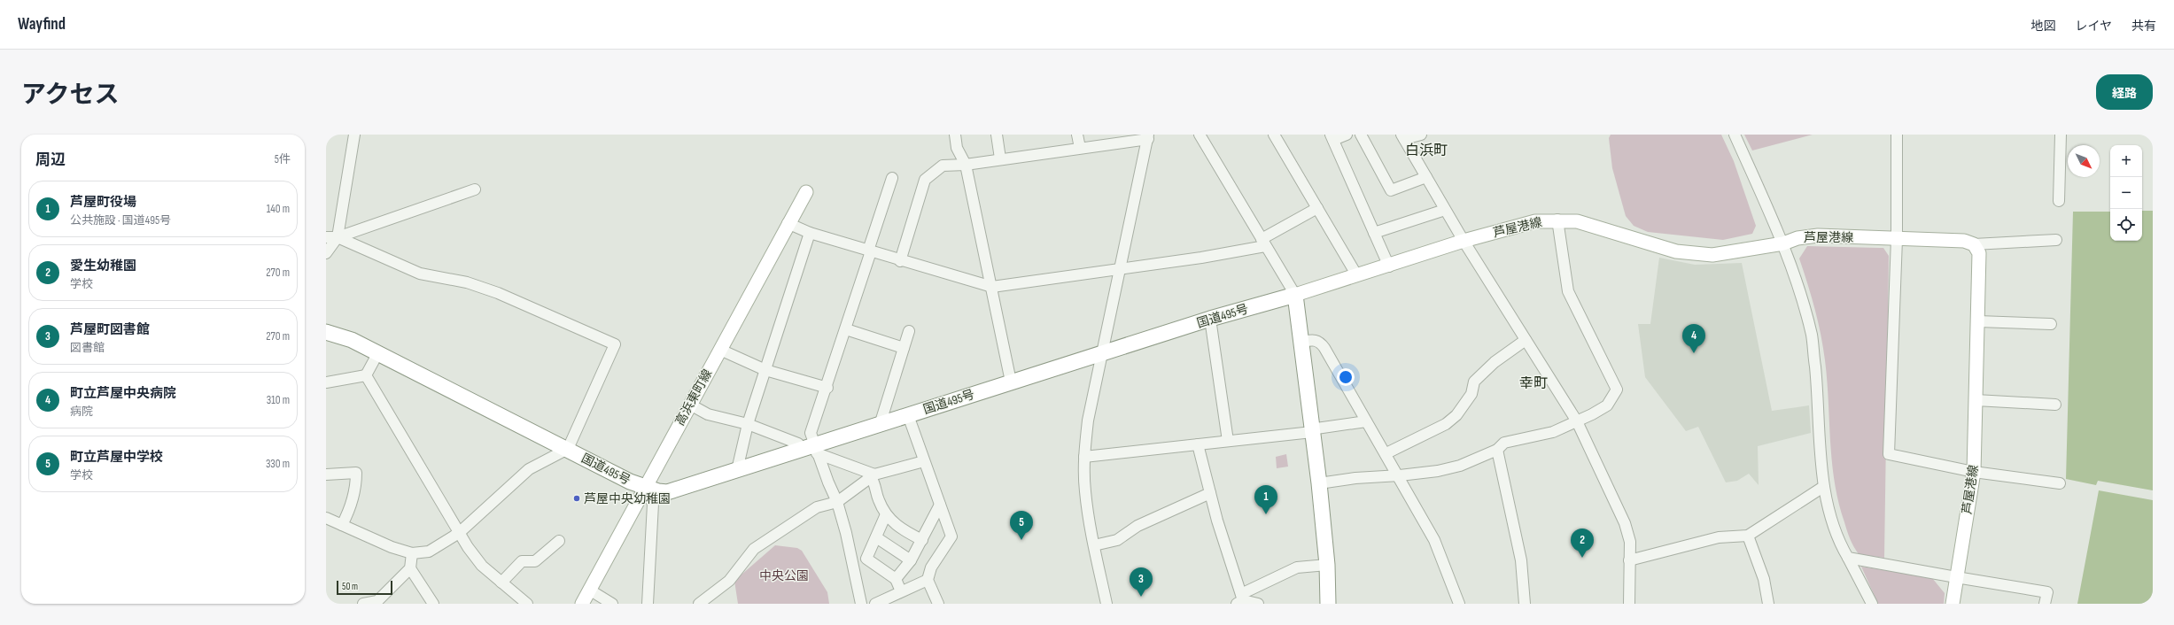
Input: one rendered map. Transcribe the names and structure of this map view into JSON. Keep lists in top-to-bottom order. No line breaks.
{"streets":{"highway":["国道495号"],"main road":["芦屋港線","高浜東町線"]},"crossings":[["芦屋港線","国道495号"],["国道495号","高浜東町線"]],"districts":["白浜町","幸町"],"parks":["中央公園"],"places":["芦屋中央幼稚園"],"scale_bar":"50 m","north":"bottom right","page":{"header":"Wayfind","nav":["地図","レイヤ","共有"],"title":"アクセス","buttons":"経路","heading":["周辺","5件"],"map_buttons":["+","−"],"list":[{"mark":"1","name":"芦屋町役場","note":"公共施設 · 国道495号","value":"140 m"},{"mark":"2","name":"愛生幼稚園","note":"学校","value":"270 m"},{"mark":"3","name":"芦屋町図書館","note":"図書館","value":"270 m"},{"mark":"4","name":"町立芦屋中央病院","note":"病院","value":"310 m"},{"mark":"5","name":"町立芦屋中学校","note":"学校","value":"330 m"}],"pins":["4","1","5","2","3"],"scale":"50 m"}}
